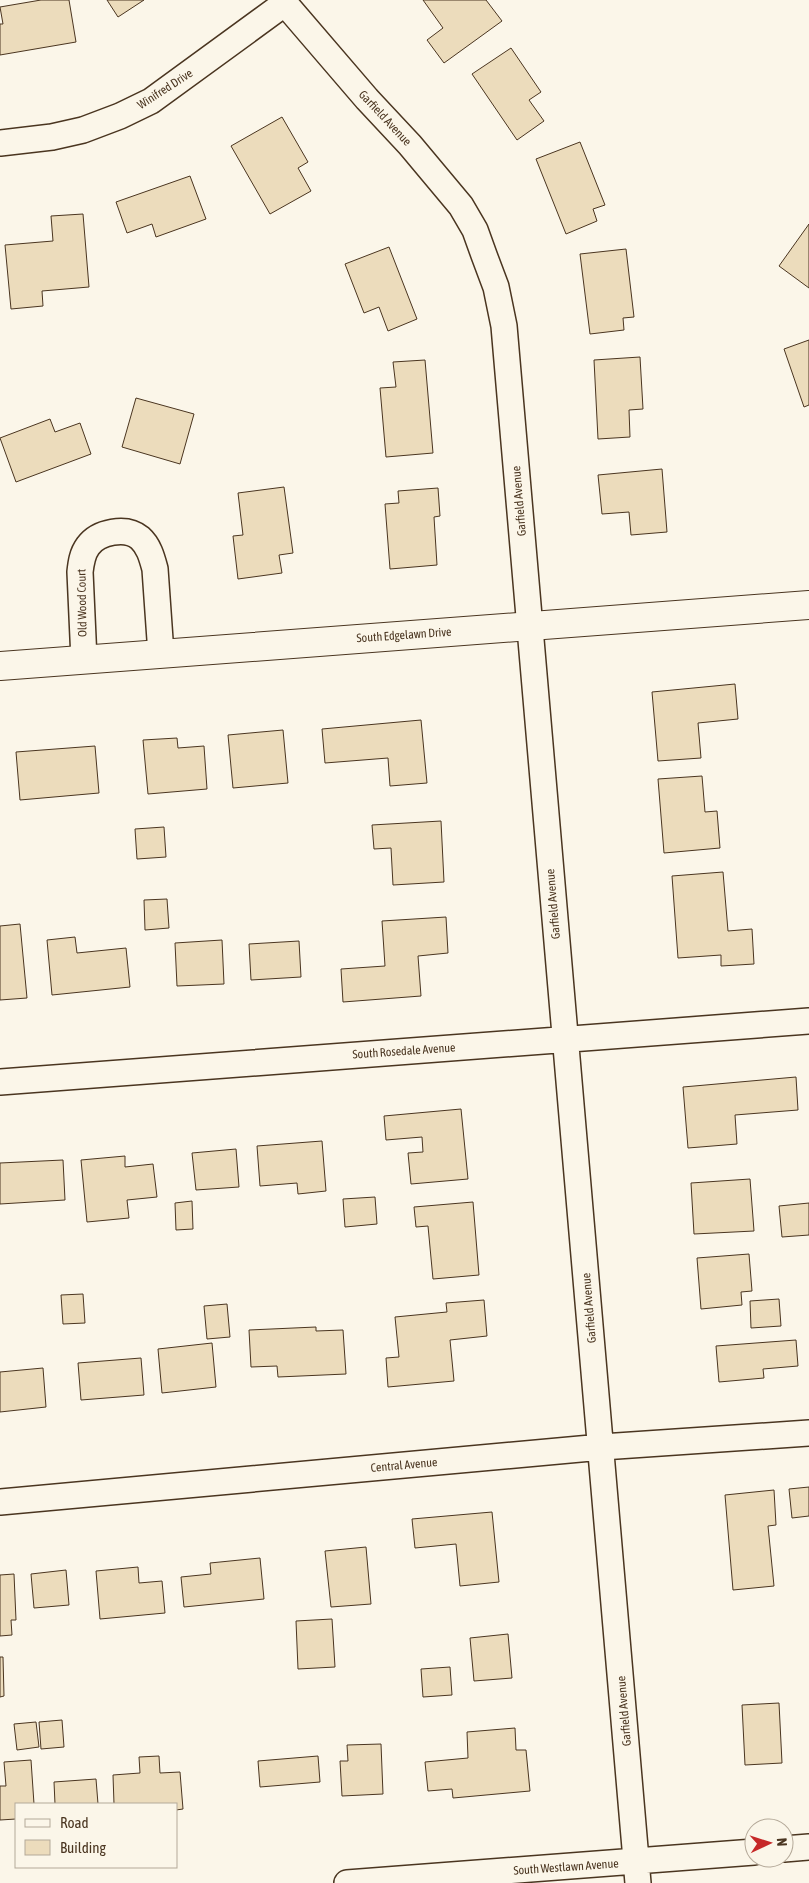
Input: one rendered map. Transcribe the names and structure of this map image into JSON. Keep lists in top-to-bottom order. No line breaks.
{"streets":{"street":["Winifred Drive","Garfield Avenue","Old Wood Court","South Edgelawn Drive","South Rosedale Avenue","Central Avenue","South Westlawn Avenue"]},"crossings":[["Winifred Drive","Garfield Avenue"],["Garfield Avenue","South Edgelawn Drive"],["Garfield Avenue","South Rosedale Avenue"],["Garfield Avenue","Central Avenue"],["Garfield Avenue","South Westlawn Avenue"],["Old Wood Court","South Edgelawn Drive"]],"legend":["Road","Building"],"north":"right"}
